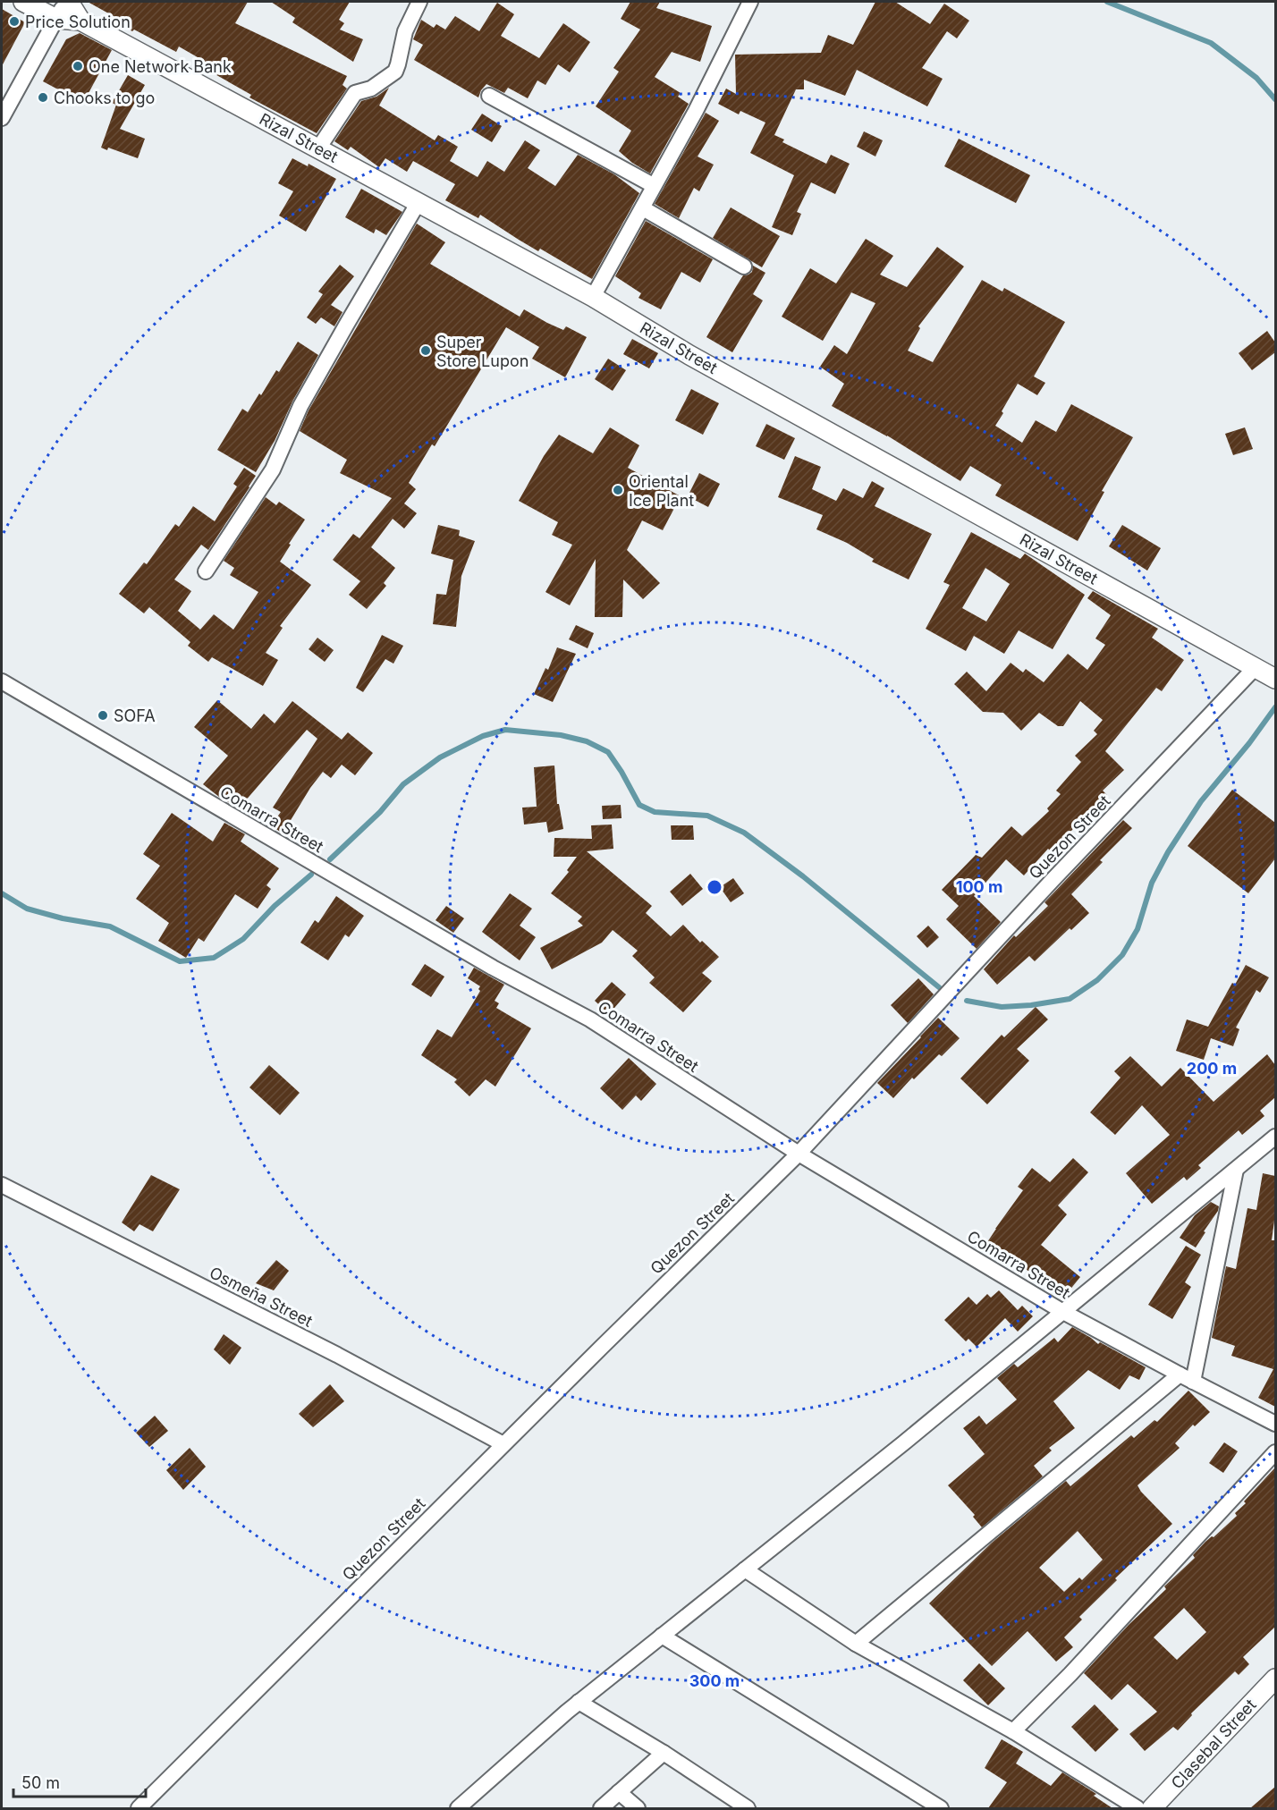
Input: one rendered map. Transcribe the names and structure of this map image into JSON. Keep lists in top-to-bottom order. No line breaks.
{"streets":{"street":["Rizal Street","Comarra Street","Quezon Street","Osmeña Street","Clasebal Street"]},"crossings":[["Rizal Street","Quezon Street"],["Comarra Street","Quezon Street"],["Quezon Street","Osmeña Street"]],"places":["Price Solution","One Network Bank","Chooks to go","Super Store Lupon","Oriental Ice Plant","SOFA"],"scale_bar":"50 m","rings":["100 m","200 m","300 m"]}
